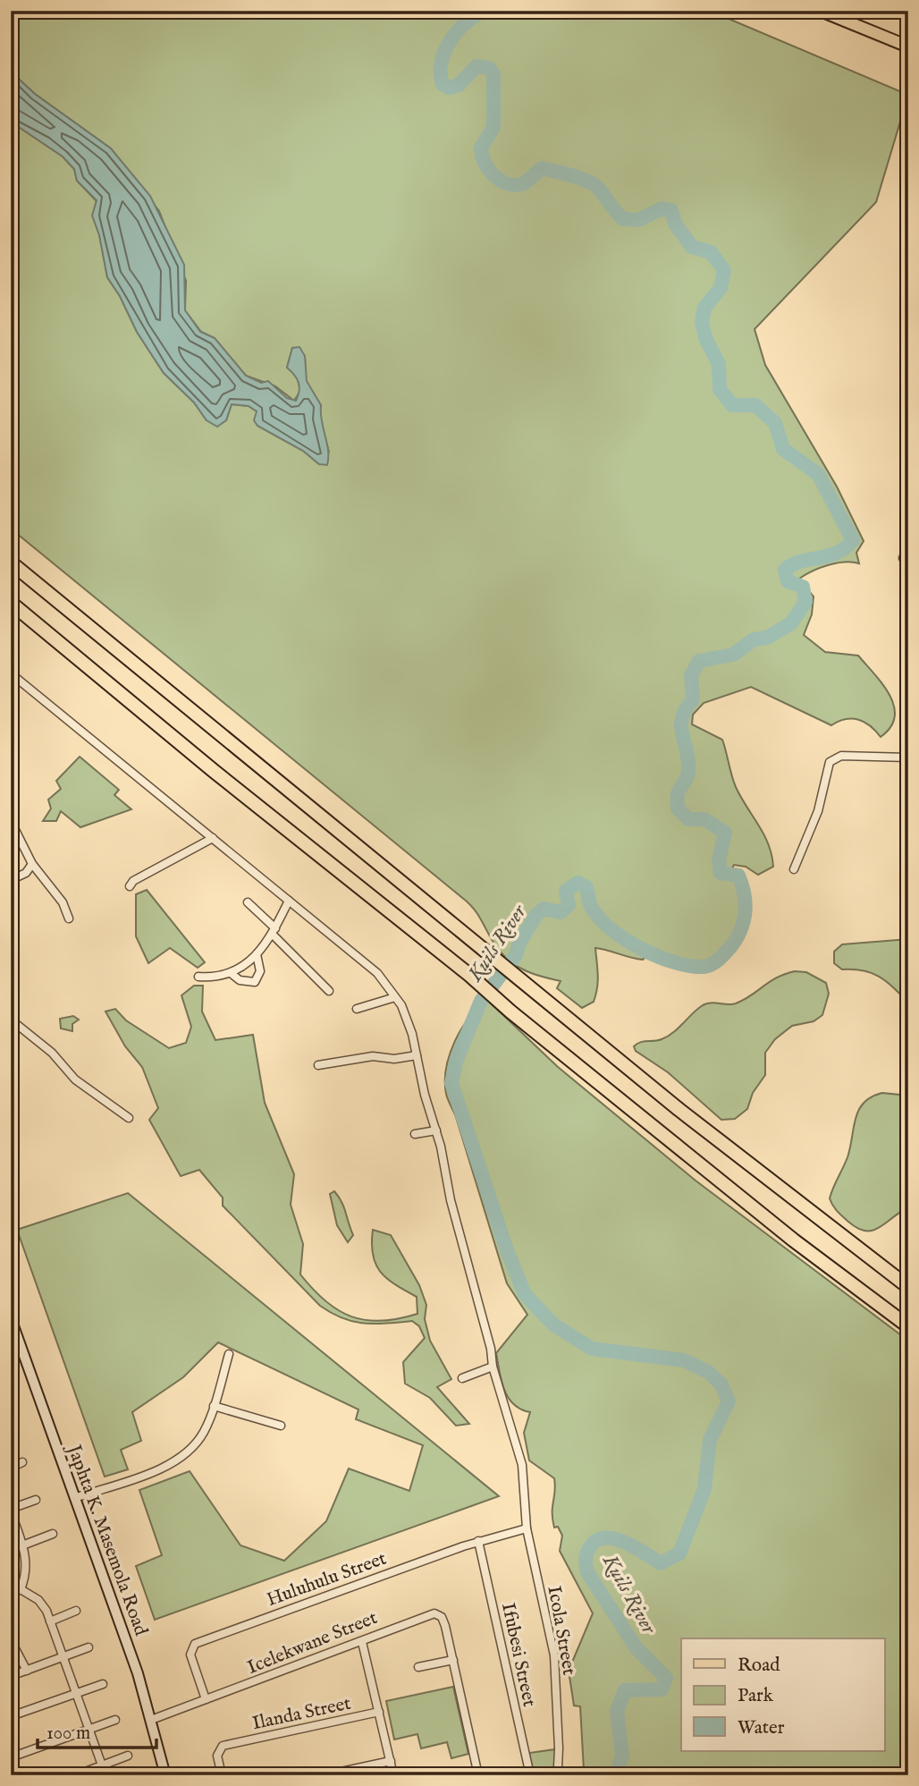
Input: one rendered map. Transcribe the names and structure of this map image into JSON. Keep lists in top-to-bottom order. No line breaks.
{"streets":{"main road":["Japhta K. Masemola Road"],"street":["Huluhulu Street","Icola Street","Icelekwane Street","Ifubesi Street","Ilanda Street"]},"crossings":[["Japhta K. Masemola Road","Icelekwane Street"],["Huluhulu Street","Icola Street"],["Huluhulu Street","Icelekwane Street"],["Huluhulu Street","Ifubesi Street"]],"water":["Kuils River"],"legend":["Road","Park","Water"],"scale_bar":"100 m"}
